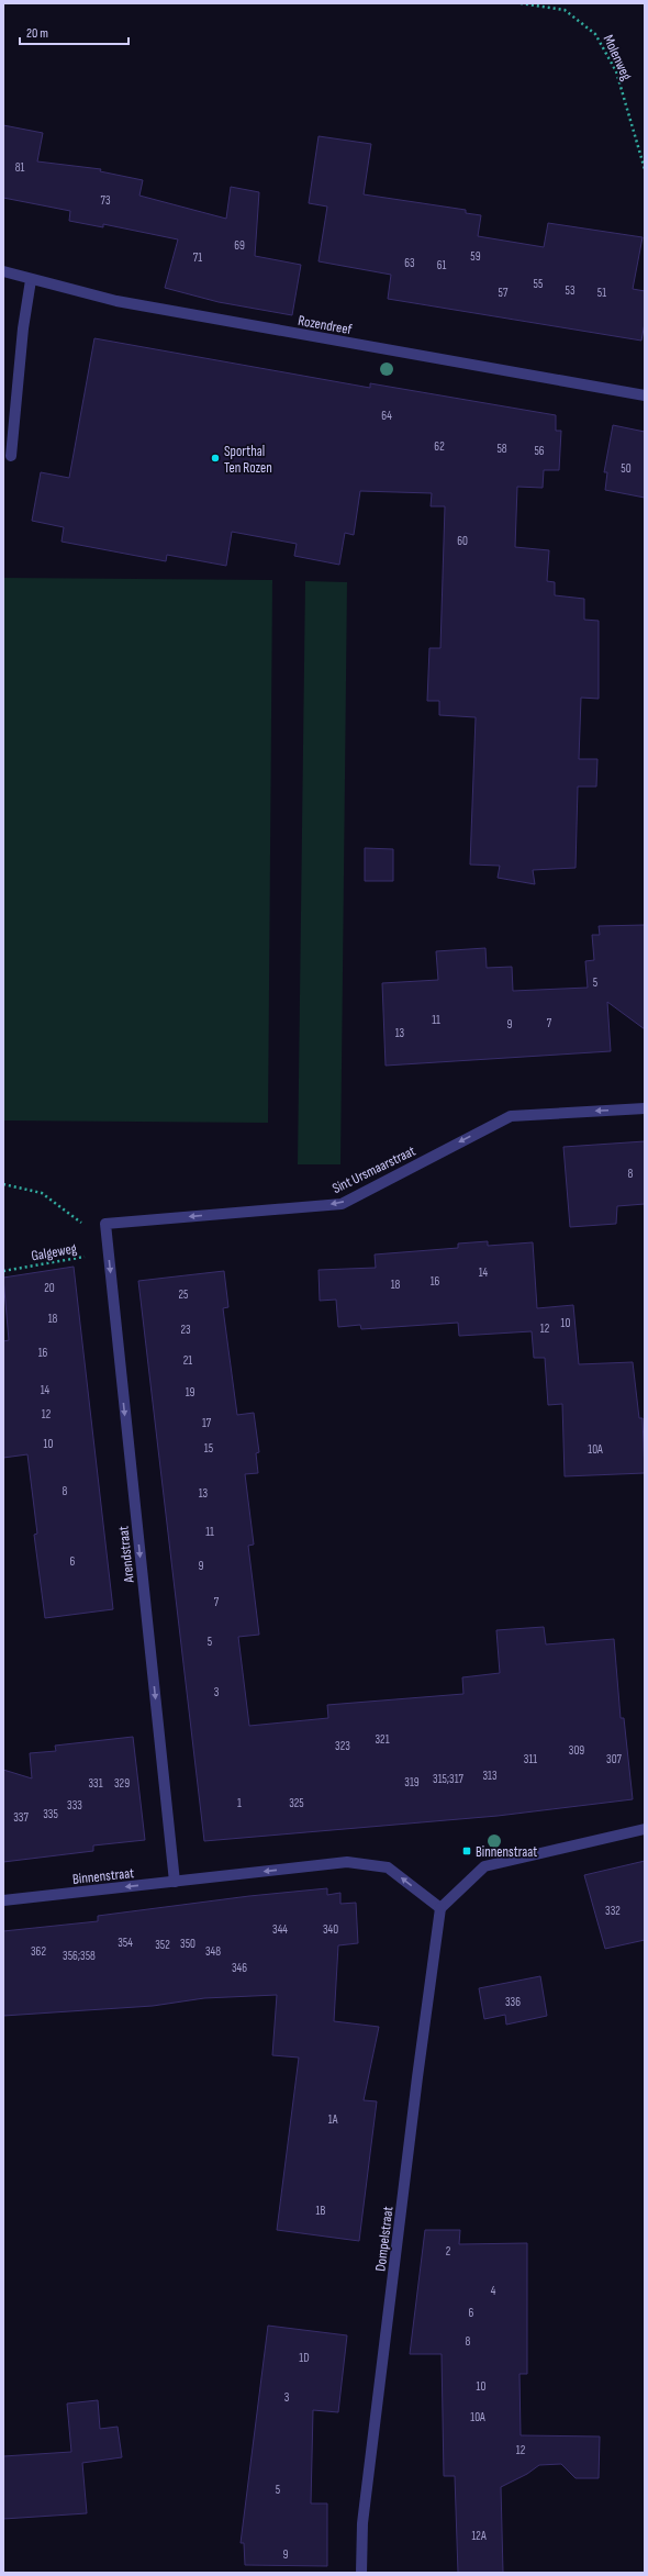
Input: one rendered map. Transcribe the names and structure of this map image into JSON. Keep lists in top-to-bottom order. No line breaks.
{"streets":{"street":["Rozendreef","Sint Ursmaarstraat","Arendstraat","Binnenstraat","Dompelstraat"],"path":["Molenweg","Galgeweg"]},"crossings":[["Sint Ursmaarstraat","Arendstraat"],["Galgeweg","Arendstraat"],["Arendstraat","Binnenstraat"],["Binnenstraat","Dompelstraat"]],"one_way":["Sint Ursmaarstraat","Arendstraat","Binnenstraat"],"places":{"other":["Sporthal Ten Rozen"],"transit":["Binnenstraat"]},"house_numbers":["81","73","69","59","71","63","61","55","53","57","51","64","62","58","56","50","60","5","11","7","9","13","8","14","16","18","20","25","18","10","12","23","16","21","14","19","12","17","10","15","10A","8","13","11","6","9","7","5","3","321","323","309","311","307","313","315;317","319","331","329","1","325","333","335","337","332","344","340","354","350","352","362","348","356;358","346","336","1A","1B","2","4","6","8","1D","10","3","10A","12","5","12A","9"],"scale_bar":"20 m"}
